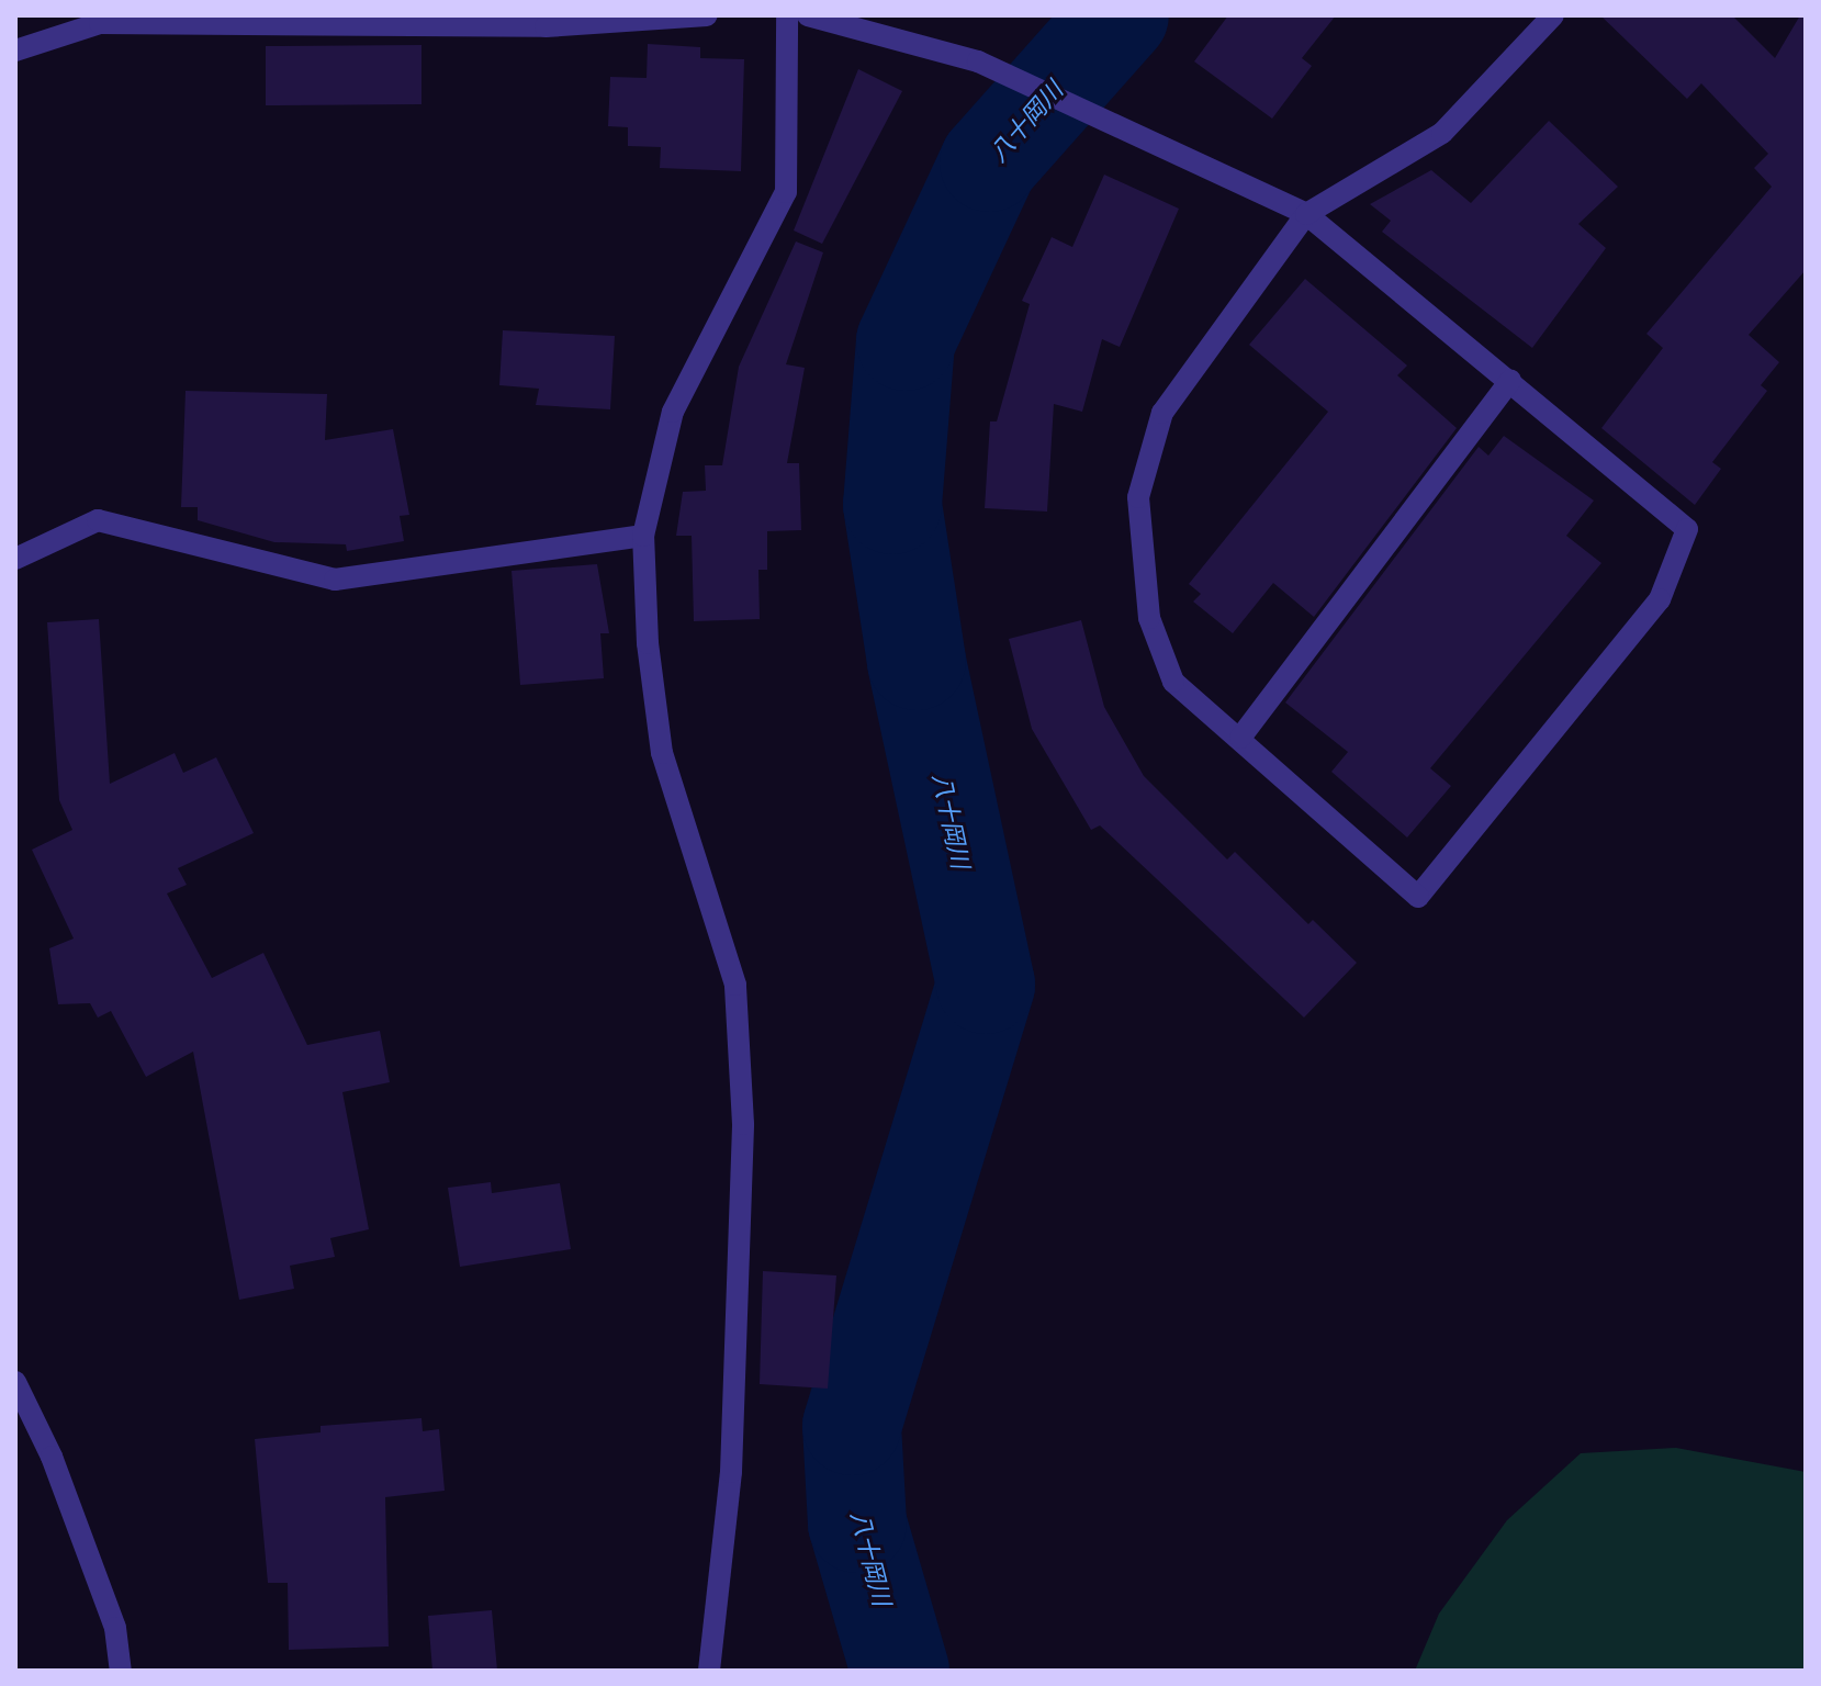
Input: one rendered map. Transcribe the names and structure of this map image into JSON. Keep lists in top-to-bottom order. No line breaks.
{"water":["八十岡川"]}
